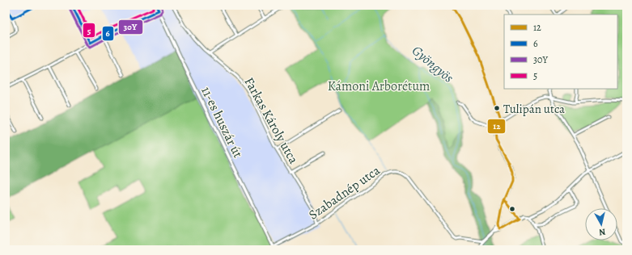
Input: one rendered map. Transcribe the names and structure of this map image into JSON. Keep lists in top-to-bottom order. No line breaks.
{"streets":{"main road":["11-es huszár út"],"street":["Farkas Károly utca","Szabadnép utca"]},"crossings":[["Farkas Károly utca","Szabadnép utca"],["11-es huszár út","Szabadnép utca"]],"water":["Gyöngyös"],"parks":["Kámoni Arborétum"],"places":["Tulipán utca"],"lines":["transit line 12","transit line 6","transit line 30Y","transit line 5"],"legend":["12","6","30Y","5"],"north":"bottom"}
